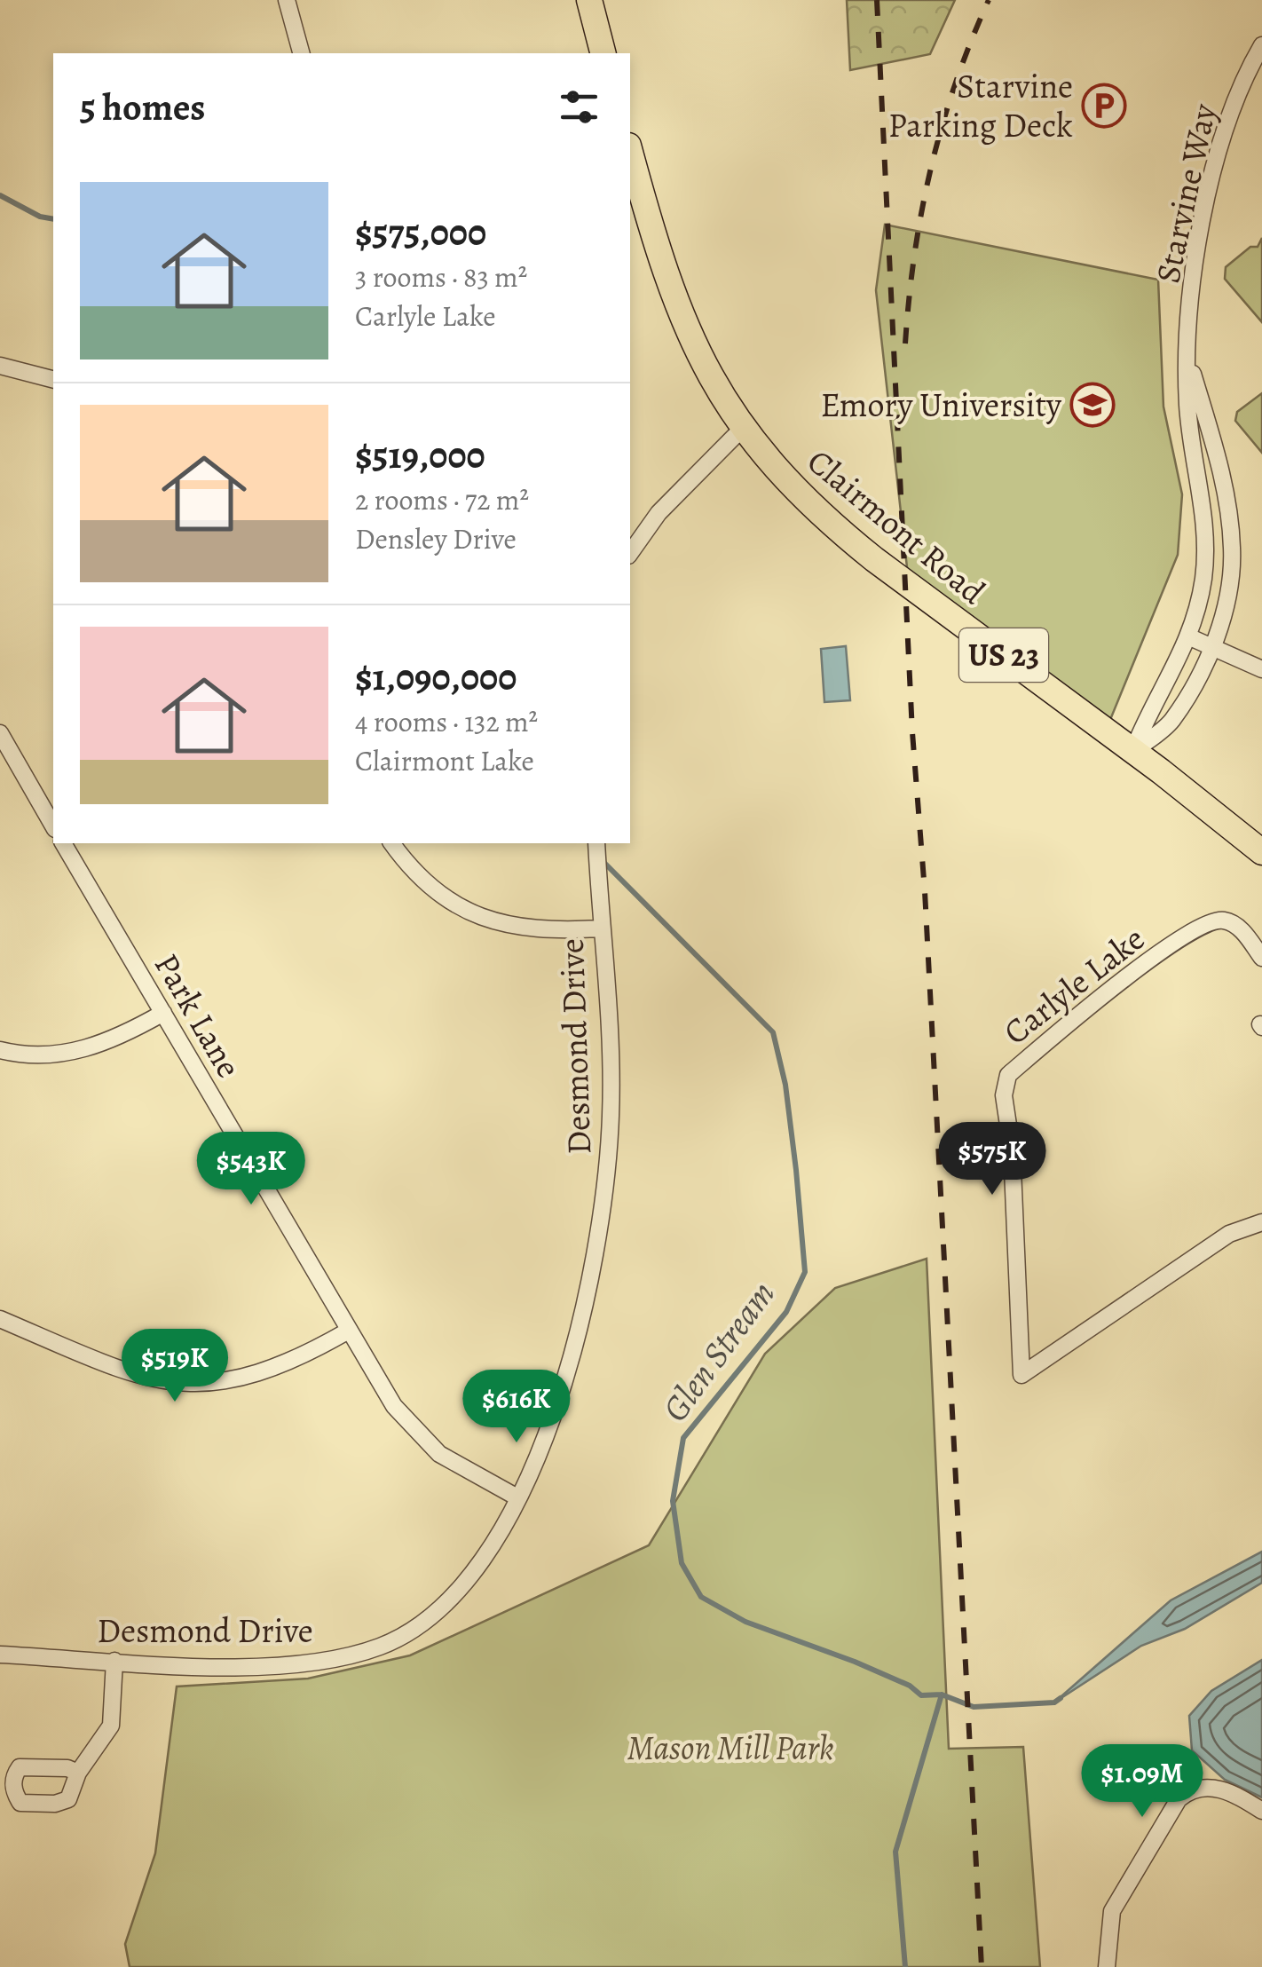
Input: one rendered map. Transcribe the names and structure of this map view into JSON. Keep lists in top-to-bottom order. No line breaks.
{"streets":{"main road":["Clairmont Road","US 23"],"street":["Starvine Way","Carlyle Lake","Park Lane","Desmond Drive"]},"crossings":[["Starvine Way","Clairmont Road"],["Park Lane","Desmond Drive"]],"water":["Glen Stream"],"parks":["Mason Mill Park"],"places":{"parking":["Starvine Parking Deck"],"school or university":["Emory University"]},"page":{"heading":"5 homes","list":[{"name":"$575,000","note":"3 rooms · 83 m² · Carlyle Lake"},{"name":"$519,000","note":"2 rooms · 72 m² · Densley Drive"},{"name":"$1,090,000","note":"4 rooms · 132 m² · Clairmont Lake"}],"price":["$575K","$543K","$519K","$616K","$1.09M"]}}
